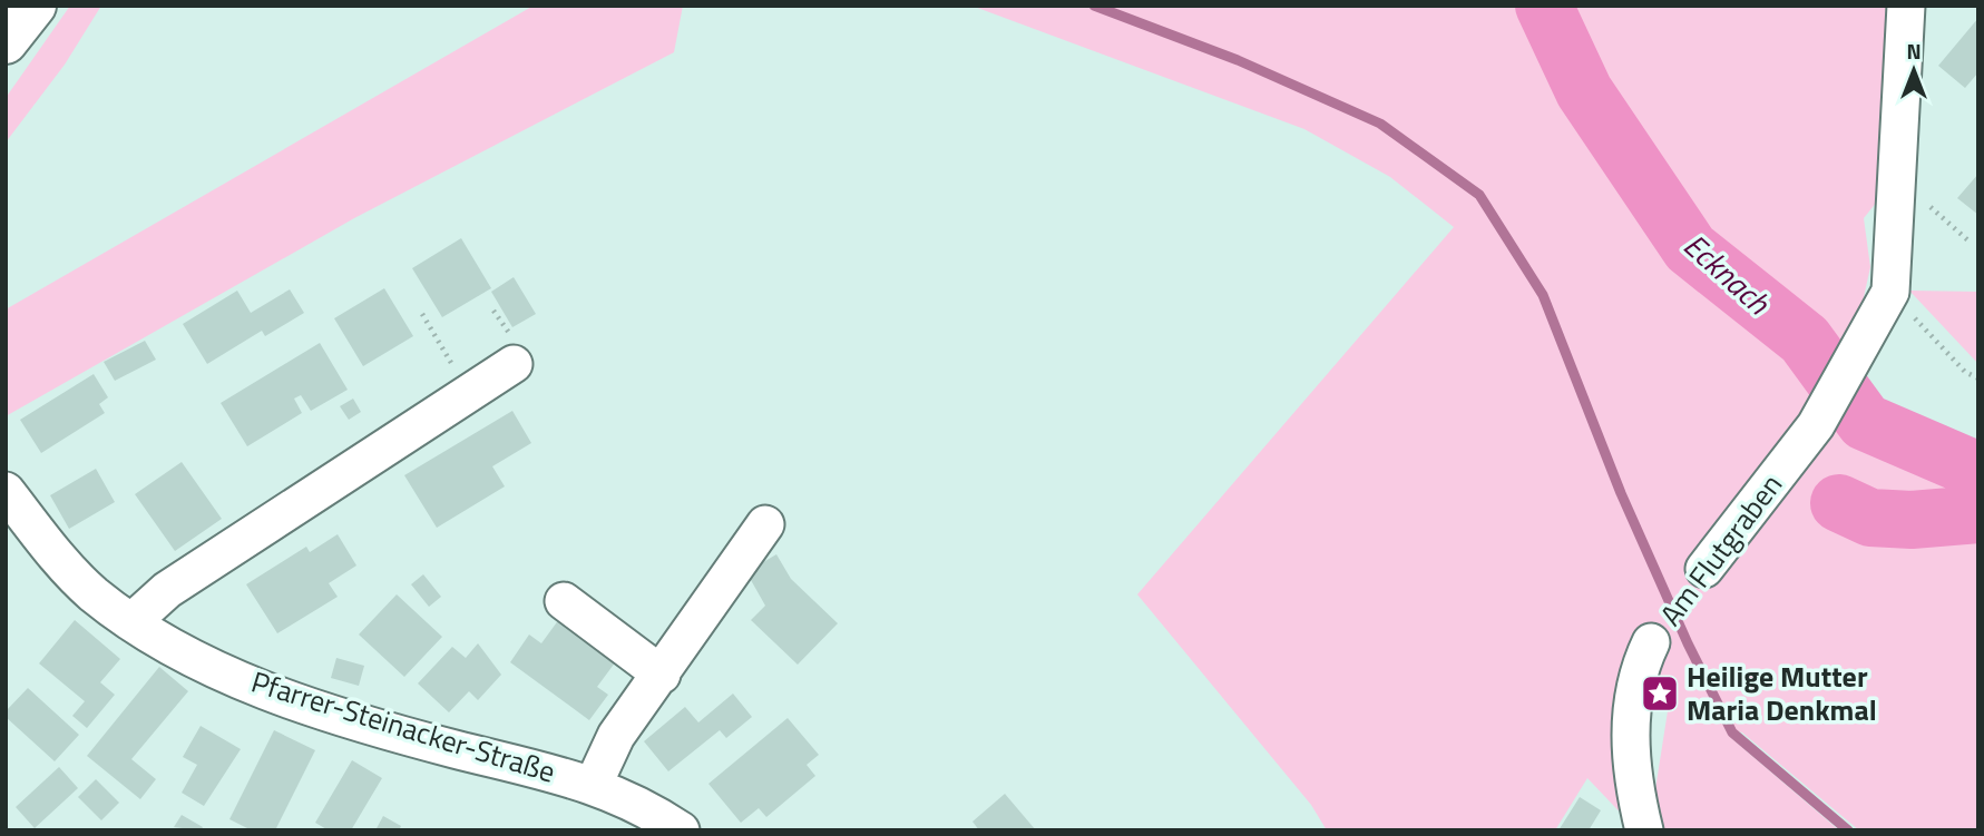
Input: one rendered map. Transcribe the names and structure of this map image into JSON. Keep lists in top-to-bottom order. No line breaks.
{"streets":{"street":["Am Flutgraben","Pfarrer-Steinacker-Straße"]},"water":["Ecknach"],"places":{"place":["Heilige Mutter Maria Denkmal"]},"north":"top"}
